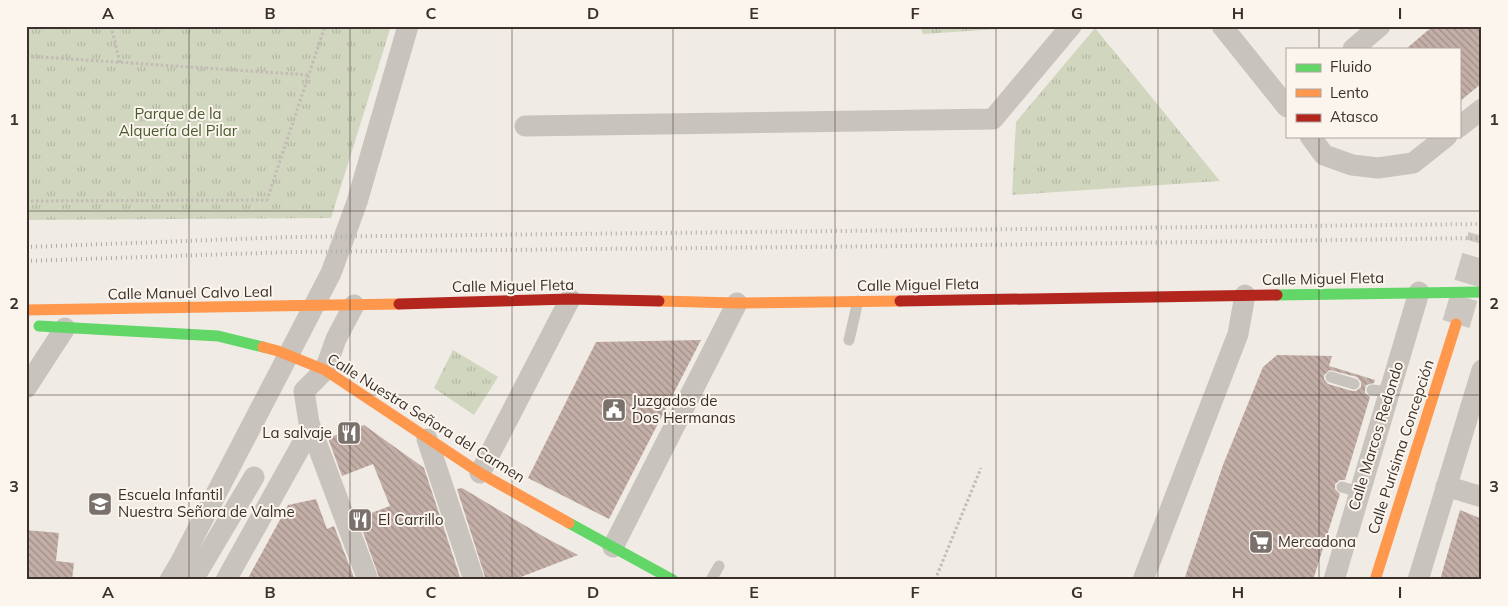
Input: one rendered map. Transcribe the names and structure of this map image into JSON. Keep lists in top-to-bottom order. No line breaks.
{"streets":{"street":["Calle Miguel Fleta","Calle Manuel Calvo Leal","Calle Nuestra Señora del Carmen","Calle Marcos Redondo","Calle Purísima Concepción"]},"crossings":[["Calle Miguel Fleta","Calle Manuel Calvo Leal"],["Calle Miguel Fleta","Calle Marcos Redondo"]],"parks":["Parque de la Alquería del Pilar"],"places":{"public building":["Juzgados de Dos Hermanas"],"restaurant":["La salvaje","El Carrillo"],"school or university":["Escuela Infantil Nuestra Señora de Valme"],"supermarket":["Mercadona"]},"legend":["Fluido","Lento","Atasco"],"grid":{"columns":["A","B","C","D","E","F","G","H","I"],"rows":["1","2","3"]}}
